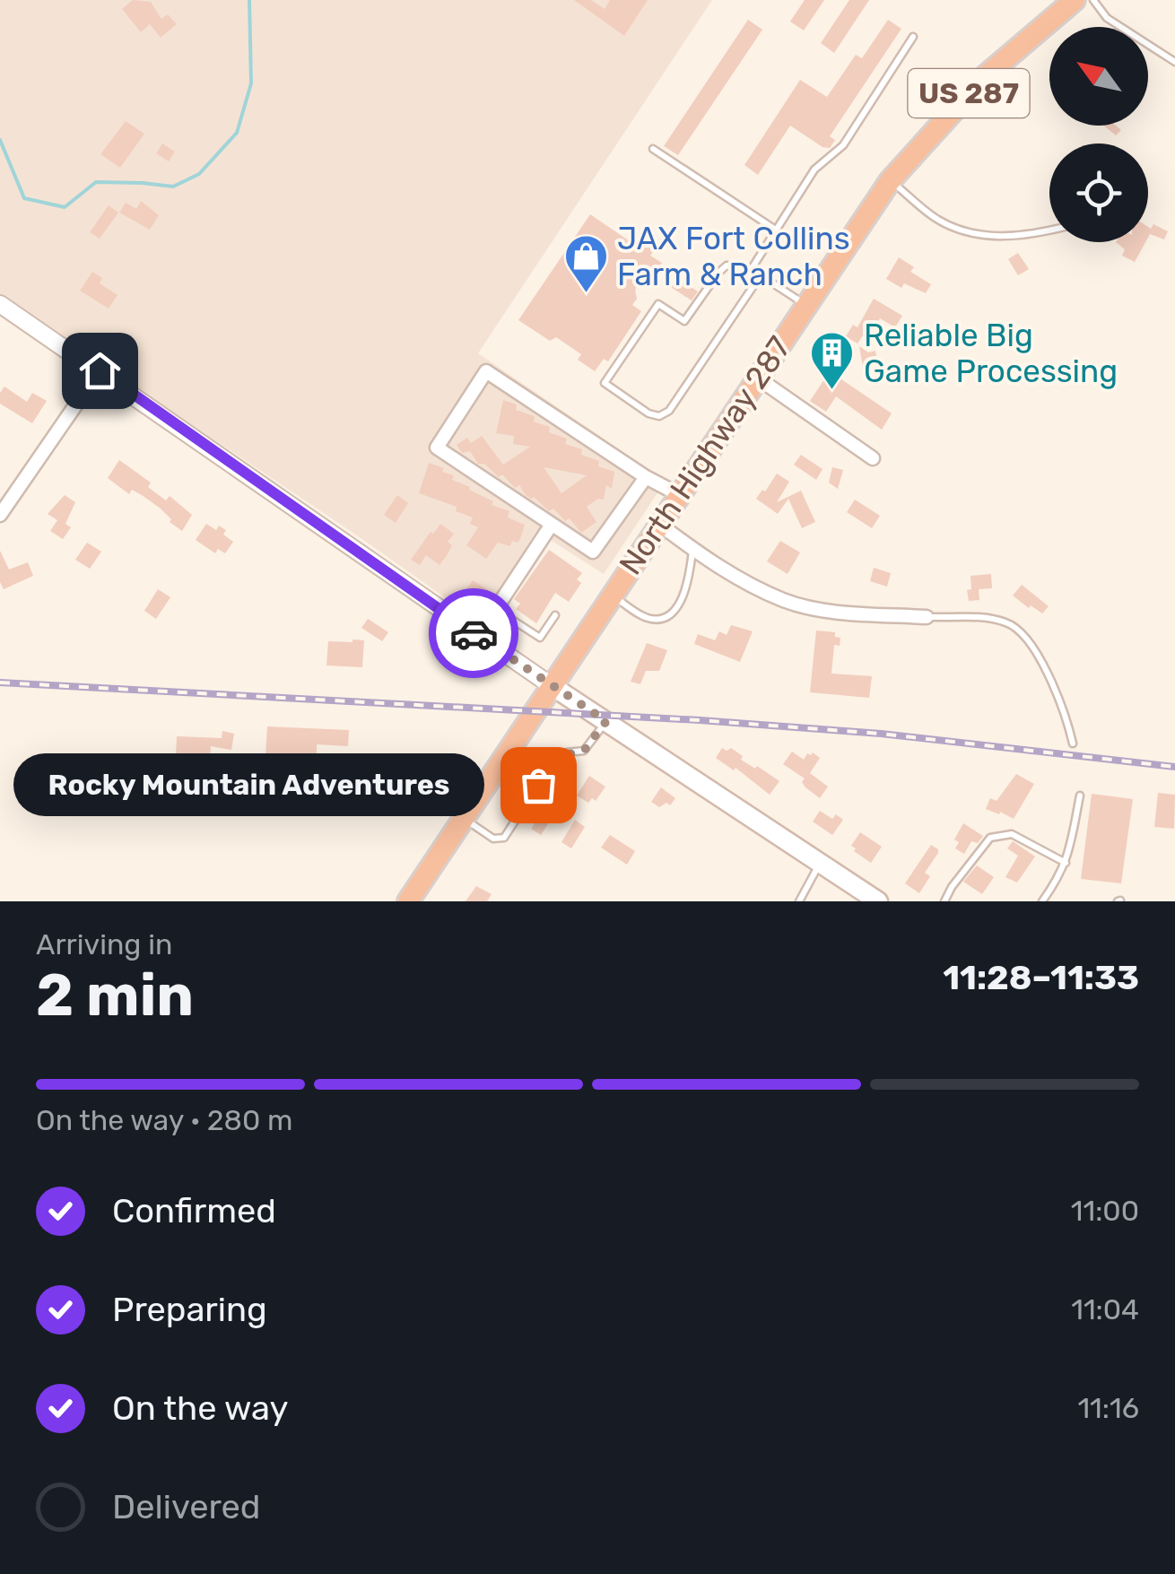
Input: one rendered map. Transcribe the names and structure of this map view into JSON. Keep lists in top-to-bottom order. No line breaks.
{"streets":{"highway":["US 287","North Highway 287"]},"places":{"shop":["JAX Fort Collins Farm & Ranch"],"building":["Reliable Big Game Processing"],"other":["Rocky Mountain Adventures"]},"north":"top left","page":{"bubble":"Rocky Mountain Adventures","heading":["2 min","Arriving in","11:28–11:33"],"bar":"On the way · 280 m","list":[["Confirmed","11:00"],["Preparing","11:04"],["On the way","11:16"],"Delivered"]}}
